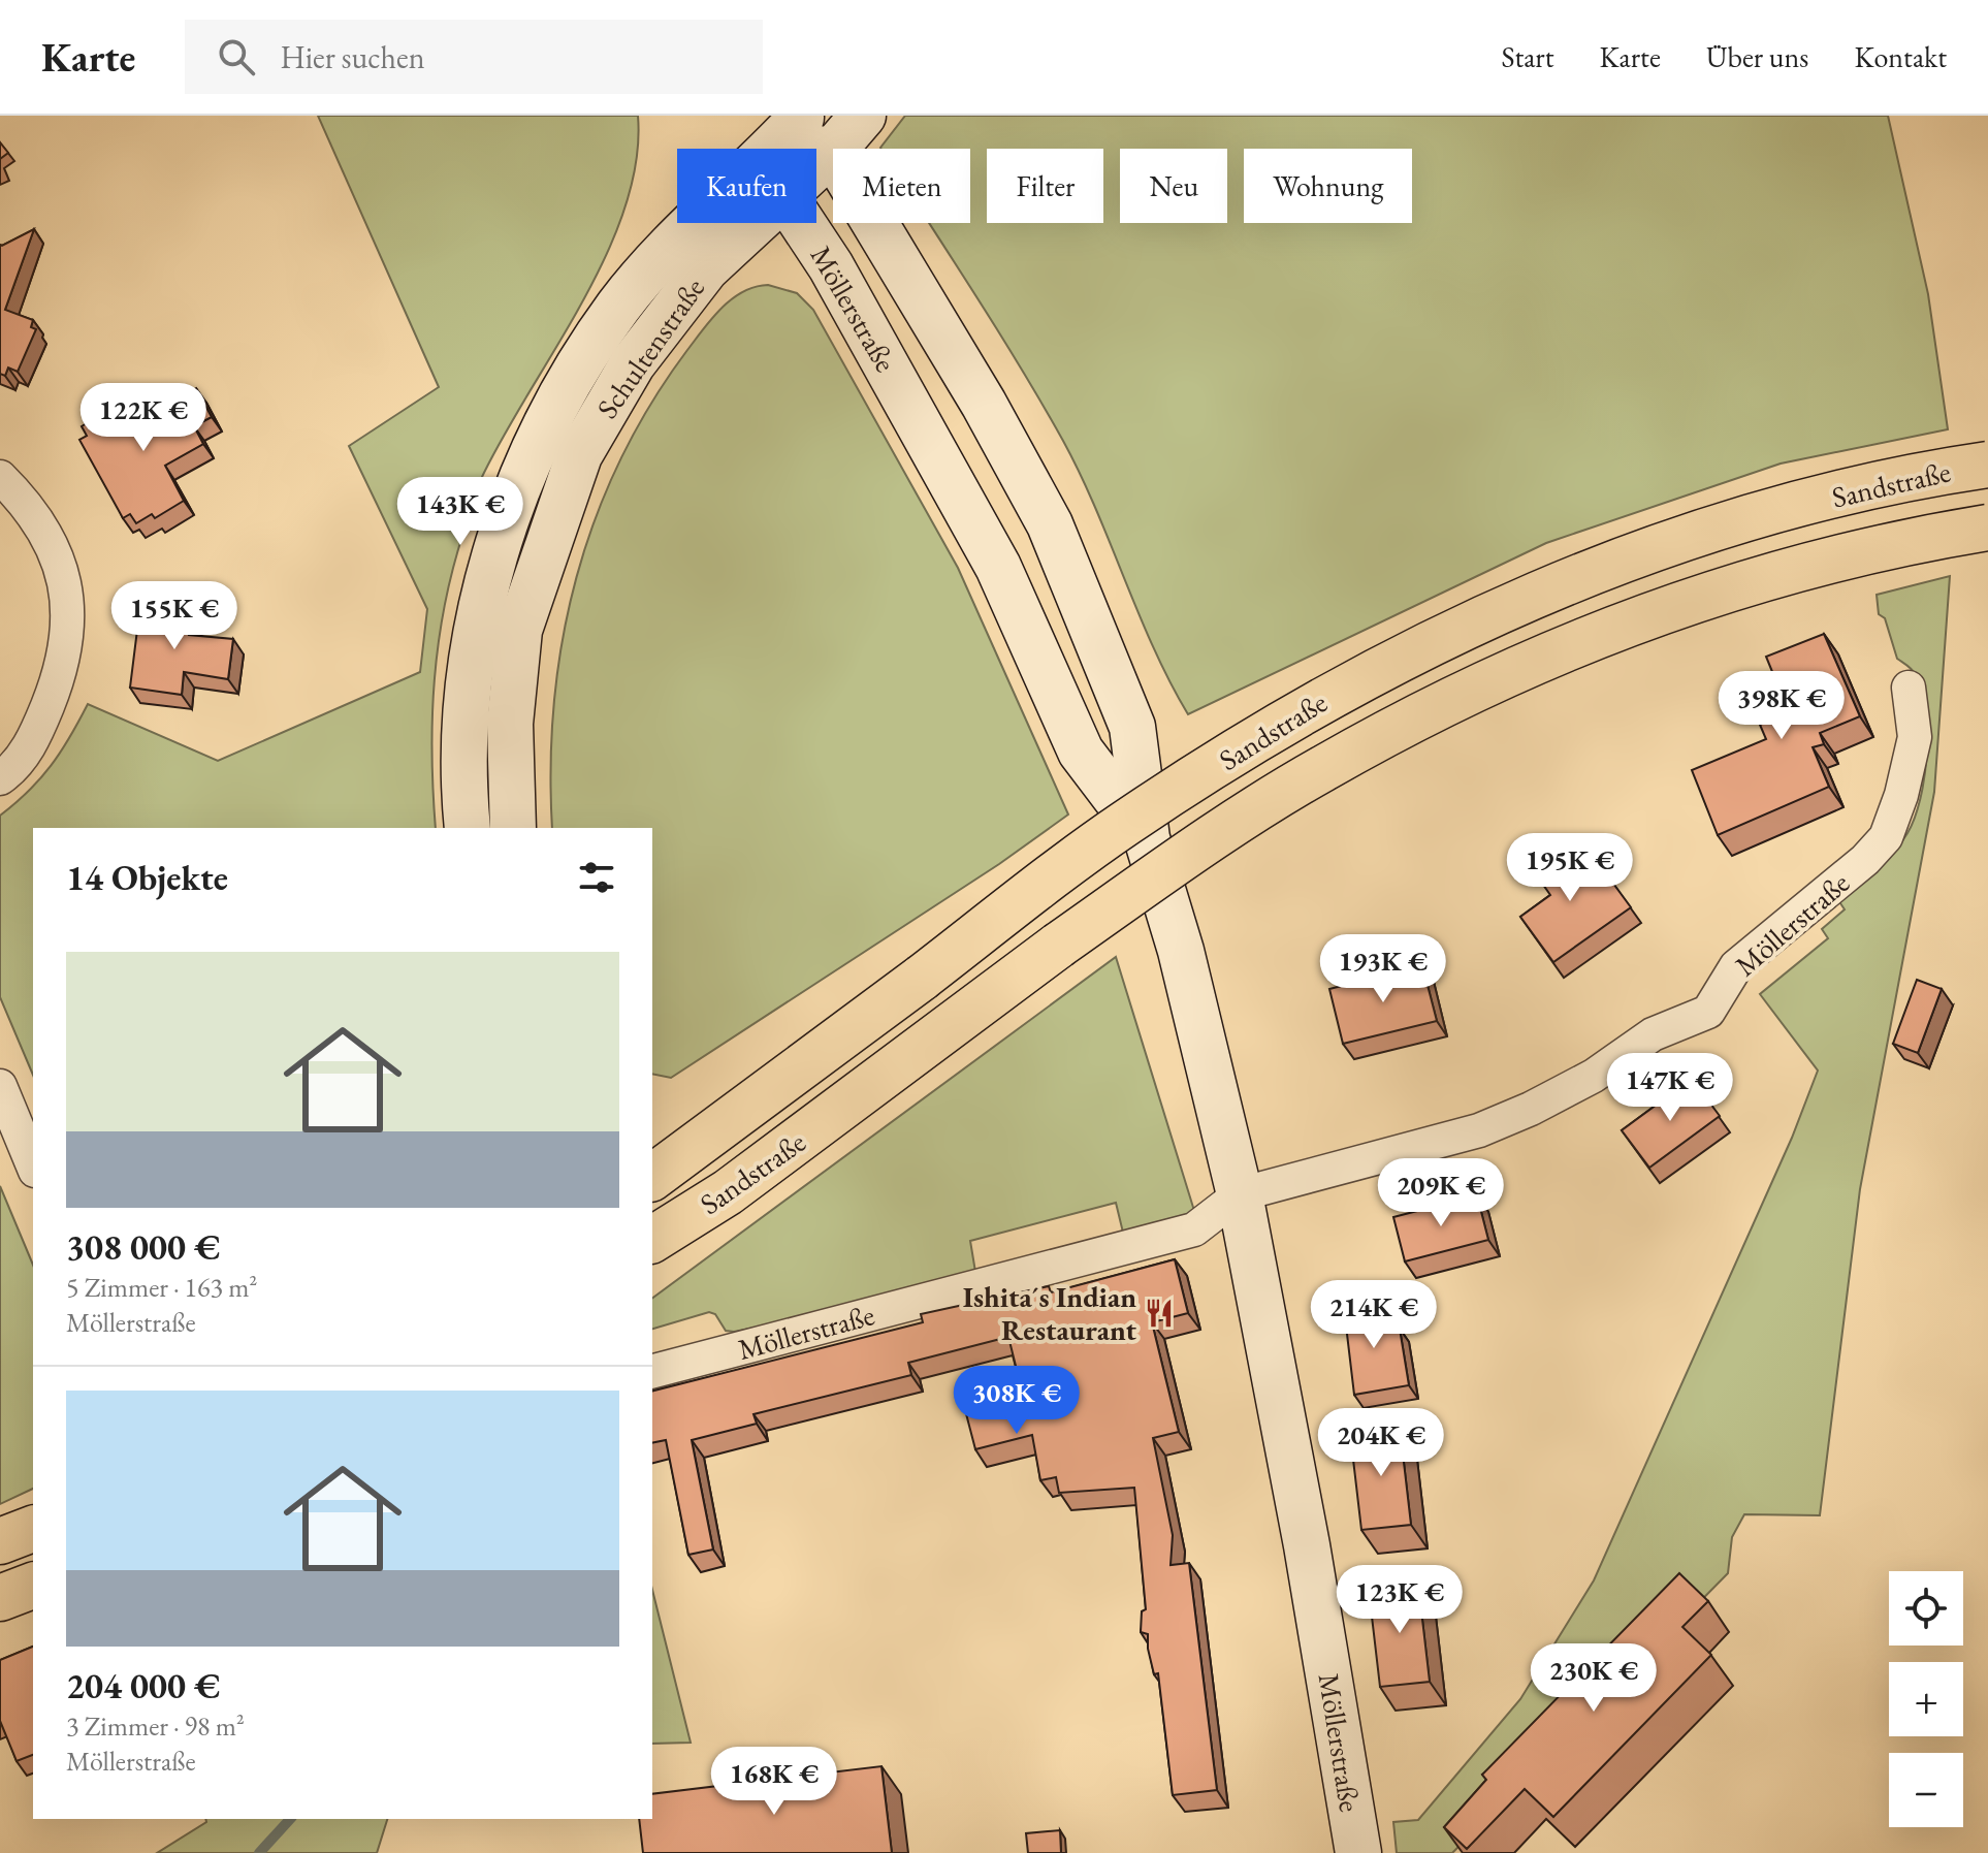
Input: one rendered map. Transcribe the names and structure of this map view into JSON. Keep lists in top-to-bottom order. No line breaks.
{"streets":{"main road":["Sandstraße"],"street":["Möllerstraße","Schultenstraße"]},"crossings":[["Möllerstraße","Schultenstraße"]],"places":{"restaurant":["Ishita´s Indian Restaurant"]},"page":{"header":"Karte","search":"Hier suchen","nav":["Start","Karte","Über uns","Kontakt"],"chip":["Kaufen","Mieten","Filter","Neu","Wohnung"],"price":["122K €","143K €","155K €","398K €","195K €","193K €","147K €","209K €","214K €","308K €","204K €","123K €","230K €","168K €"],"heading":"14 Objekte","list":[{"name":"308 000 €","note":"5 Zimmer · 163 m² · Möllerstraße"},{"name":"204 000 €","note":"3 Zimmer · 98 m² · Möllerstraße"}],"map_buttons":["+","−"]}}
